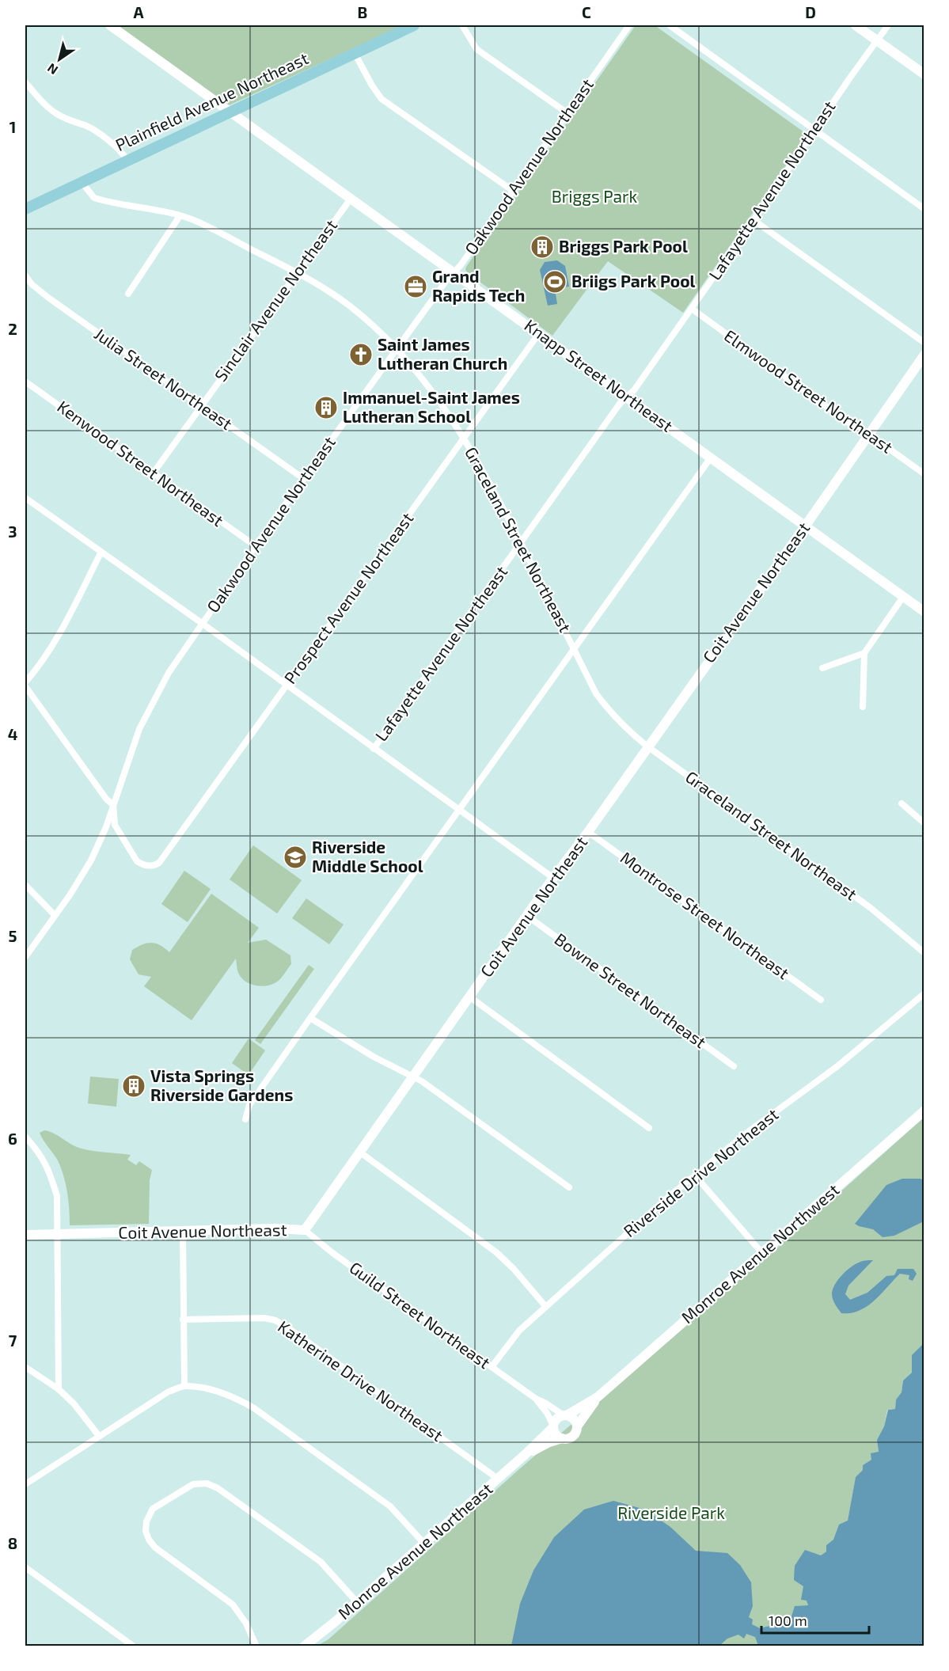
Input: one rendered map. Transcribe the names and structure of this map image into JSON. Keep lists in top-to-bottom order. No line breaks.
{"streets":{"main road":["Plainfield Avenue Northeast"],"street":["Oakwood Avenue Northeast","Lafayette Avenue Northeast","Sinclair Avenue Northeast","Knapp Street Northeast","Julia Street Northeast","Elmwood Street Northeast","Kenwood Street Northeast","Graceland Street Northeast","Coit Avenue Northeast","Prospect Avenue Northeast","Montrose Street Northeast","Bowne Street Northeast","Riverside Drive Northeast","Monroe Avenue Northwest","Guild Street Northeast","Katherine Drive Northeast","Monroe Avenue Northeast"]},"crossings":[["Plainfield Avenue Northeast","Knapp Street Northeast"],["Plainfield Avenue Northeast","Graceland Street Northeast"],["Oakwood Avenue Northeast","Knapp Street Northeast"],["Oakwood Avenue Northeast","Julia Street Northeast"],["Oakwood Avenue Northeast","Kenwood Street Northeast"],["Oakwood Avenue Northeast","Graceland Street Northeast"],["Oakwood Avenue Northeast","Prospect Avenue Northeast"],["Lafayette Avenue Northeast","Knapp Street Northeast"],["Lafayette Avenue Northeast","Elmwood Street Northeast"],["Lafayette Avenue Northeast","Graceland Street Northeast"],["Sinclair Avenue Northeast","Knapp Street Northeast"],["Sinclair Avenue Northeast","Julia Street Northeast"],["Sinclair Avenue Northeast","Kenwood Street Northeast"],["Sinclair Avenue Northeast","Graceland Street Northeast"],["Knapp Street Northeast","Coit Avenue Northeast"],["Knapp Street Northeast","Prospect Avenue Northeast"],["Elmwood Street Northeast","Coit Avenue Northeast"],["Graceland Street Northeast","Coit Avenue Northeast"],["Graceland Street Northeast","Prospect Avenue Northeast"],["Coit Avenue Northeast","Montrose Street Northeast"],["Coit Avenue Northeast","Bowne Street Northeast"],["Coit Avenue Northeast","Guild Street Northeast"],["Riverside Drive Northeast","Guild Street Northeast"],["Monroe Avenue Northwest","Guild Street Northeast"],["Monroe Avenue Northwest","Monroe Avenue Northeast"],["Guild Street Northeast","Monroe Avenue Northeast"],["Katherine Drive Northeast","Monroe Avenue Northeast"]],"parks":["Briggs Park","Riverside Park"],"places":{"building":["Briggs Park Pool","Immanuel-Saint James Lutheran School","Vista Springs Riverside Gardens"],"sports":["Briigs Park Pool"],"office":["Grand Rapids Tech"],"church":["Saint James Lutheran Church"],"school or university":["Riverside Middle School"]},"scale_bar":"100 m","north":"bottom left","grid":{"columns":["A","B","C","D"],"rows":["1","2","3","4","5","6","7","8"]}}
